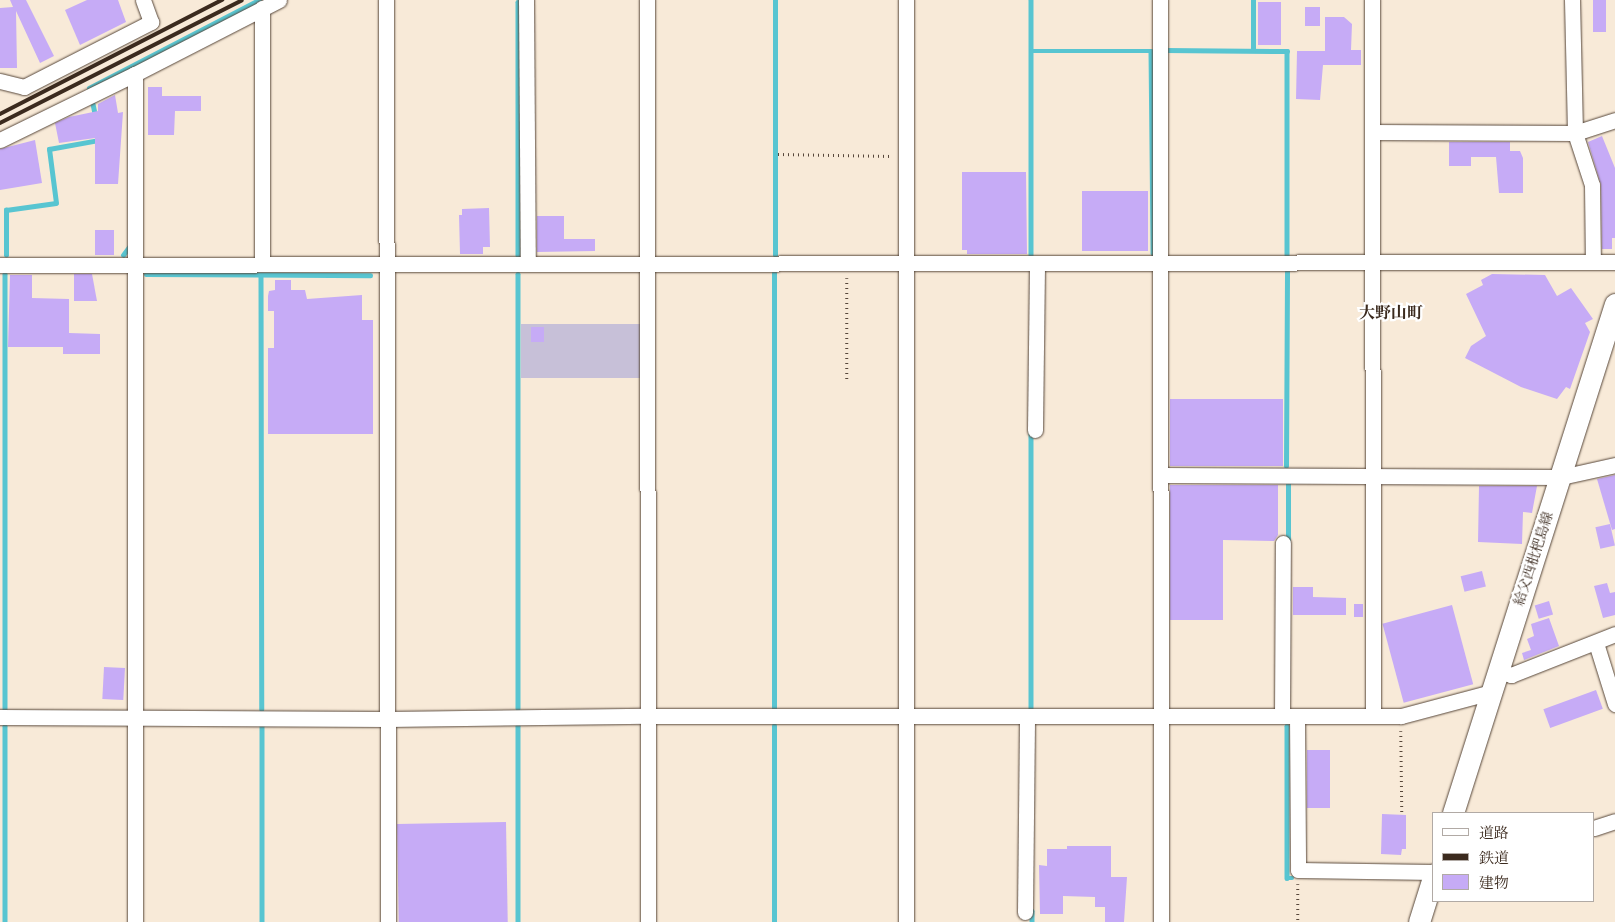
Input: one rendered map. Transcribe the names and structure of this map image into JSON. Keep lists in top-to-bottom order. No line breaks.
{"streets":{"main road":["給父西枇杷島線"]},"districts":["大野山町"],"legend":["道路","鉄道","建物"]}
